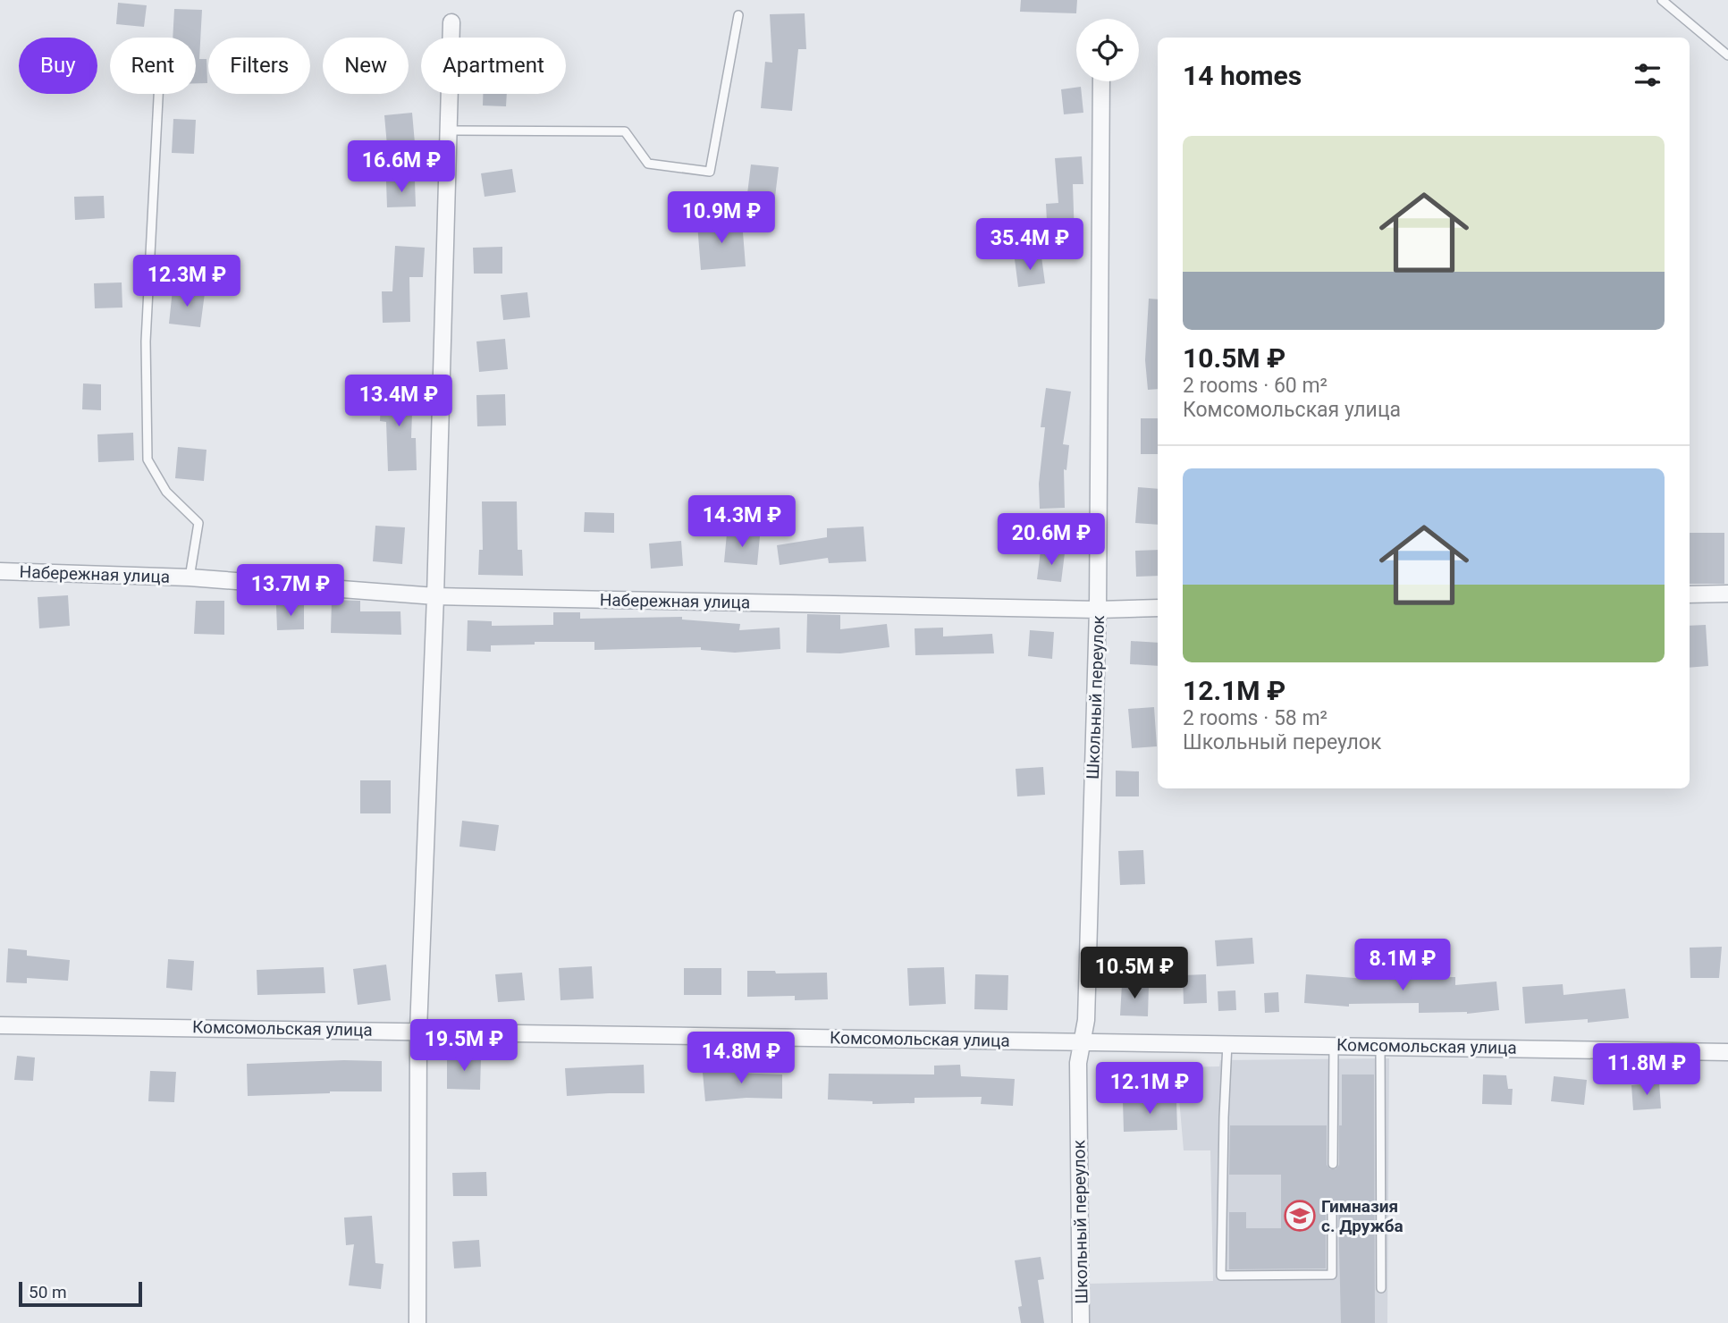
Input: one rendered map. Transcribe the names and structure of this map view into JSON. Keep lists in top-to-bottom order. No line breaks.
{"streets":{"street":["Набережная улица","Школьный переулок","Комсомольская улица"]},"crossings":[["Набережная улица","Школьный переулок"],["Школьный переулок","Комсомольская улица"]],"places":{"school or university":["Гимназия с. Дружба"]},"scale_bar":"50 m","page":{"chip":["Buy","Rent","Filters","New","Apartment"],"heading":"14 homes","list":[{"name":"10.5M ₽","note":"2 rooms · 60 m² · Комсомольская улица"},{"name":"12.1M ₽","note":"2 rooms · 58 m² · Школьный переулок"}],"price":["16.6M ₽","10.9M ₽","35.4M ₽","12.3M ₽","13.4M ₽","14.3M ₽","20.6M ₽","13.7M ₽","8.1M ₽","10.5M ₽","19.5M ₽","14.8M ₽","11.8M ₽","12.1M ₽"],"scale":"50 m"}}
